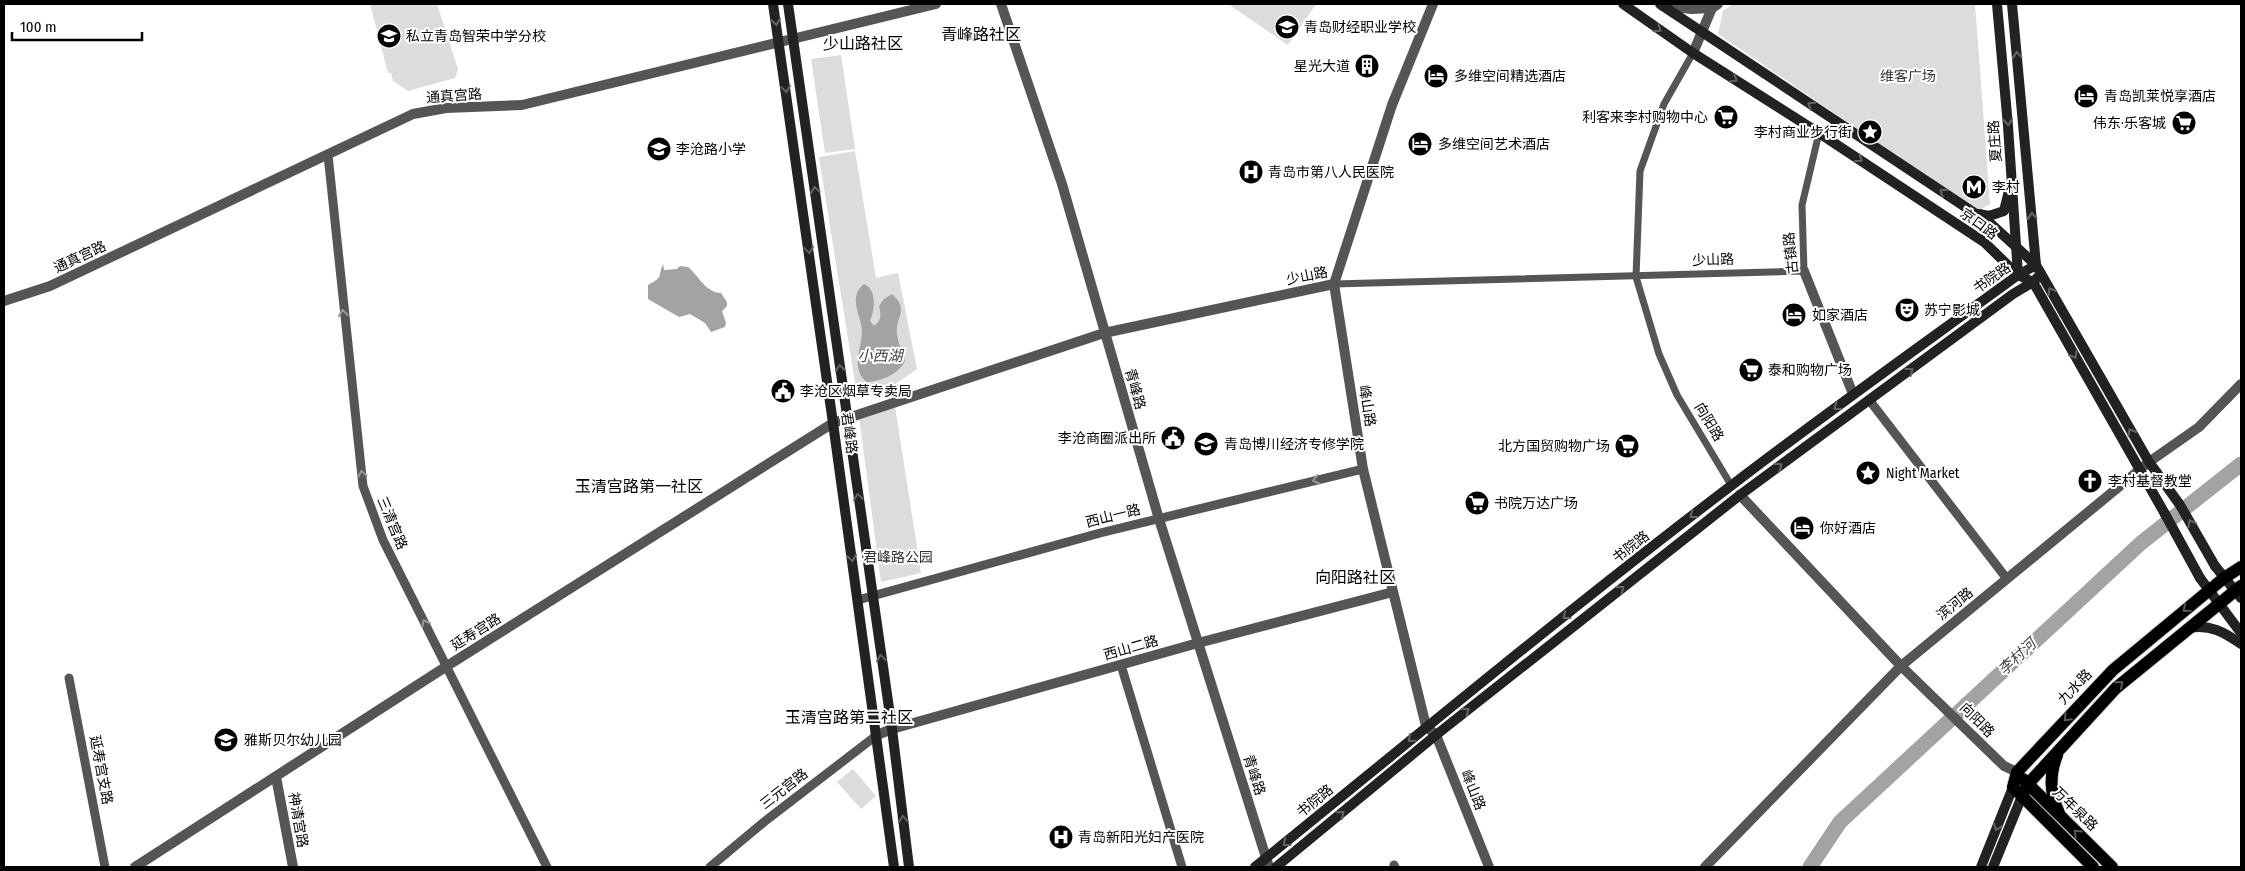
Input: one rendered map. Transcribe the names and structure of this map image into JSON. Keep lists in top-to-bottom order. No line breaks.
{"streets":{"main road":["夏庄路","京口路","书院路","向阳路","君峰路","九水路","万年泉路"],"street":["通真宫路","古镇路","少山路","青峰路","峰山路","西山一路","三清宫路","滨河路","延寿宫路","西山二路","延寿宫支路","三元宫路","神清宫路"]},"crossings":[["通真宫路","君峰路"],["通真宫路","三清宫路"],["夏庄路","京口路"],["夏庄路","书院路"],["京口路","古镇路"],["京口路","书院路"],["京口路","向阳路"],["京口路","滨河路"],["京口路","九水路"],["古镇路","少山路"],["古镇路","书院路"],["少山路","青峰路"],["少山路","峰山路"],["少山路","向阳路"],["少山路","君峰路"],["少山路","延寿宫路"],["书院路","青峰路"],["书院路","峰山路"],["书院路","向阳路"],["青峰路","西山一路"],["青峰路","西山二路"],["峰山路","西山一路"],["峰山路","西山二路"],["向阳路","滨河路"],["向阳路","九水路"],["向阳路","万年泉路"],["君峰路","西山一路"],["君峰路","延寿宫路"],["君峰路","西山二路"],["君峰路","三元宫路"],["三清宫路","延寿宫路"],["延寿宫路","神清宫路"],["西山二路","三元宫路"],["九水路","万年泉路"]],"one_way":["西山一路","三清宫路"],"districts":["青峰路社区","少山路社区","玉清宫路第一社区","向阳路社区","玉清宫路第二社区"],"water":["小西湖","李村河"],"parks":["维客广场","君峰路公园"],"places":{"school or university":["青岛财经职业学校","私立青岛智荣中学分校","李沧路小学","青岛博川经济专修学院","雅斯贝尔幼儿园"],"building":["星光大道"],"hotel":["多维空间精选酒店","青岛凯莱悦享酒店","多维空间艺术酒店","如家酒店","你好酒店"],"supermarket":["利客来李村购物中心","伟东·乐客城","泰和购物广场","北方国贸购物广场","书院万达广场"],"place":["李村商业步行街","Night Market"],"hospital":["青岛市第八人民医院","青岛新阳光妇产医院"],"metro station":["李村"],"theatre":["苏宁影城"],"public building":["李沧区烟草专卖局","李沧商圈派出所"],"church":["李村基督教堂"]},"scale_bar":"100 m"}
